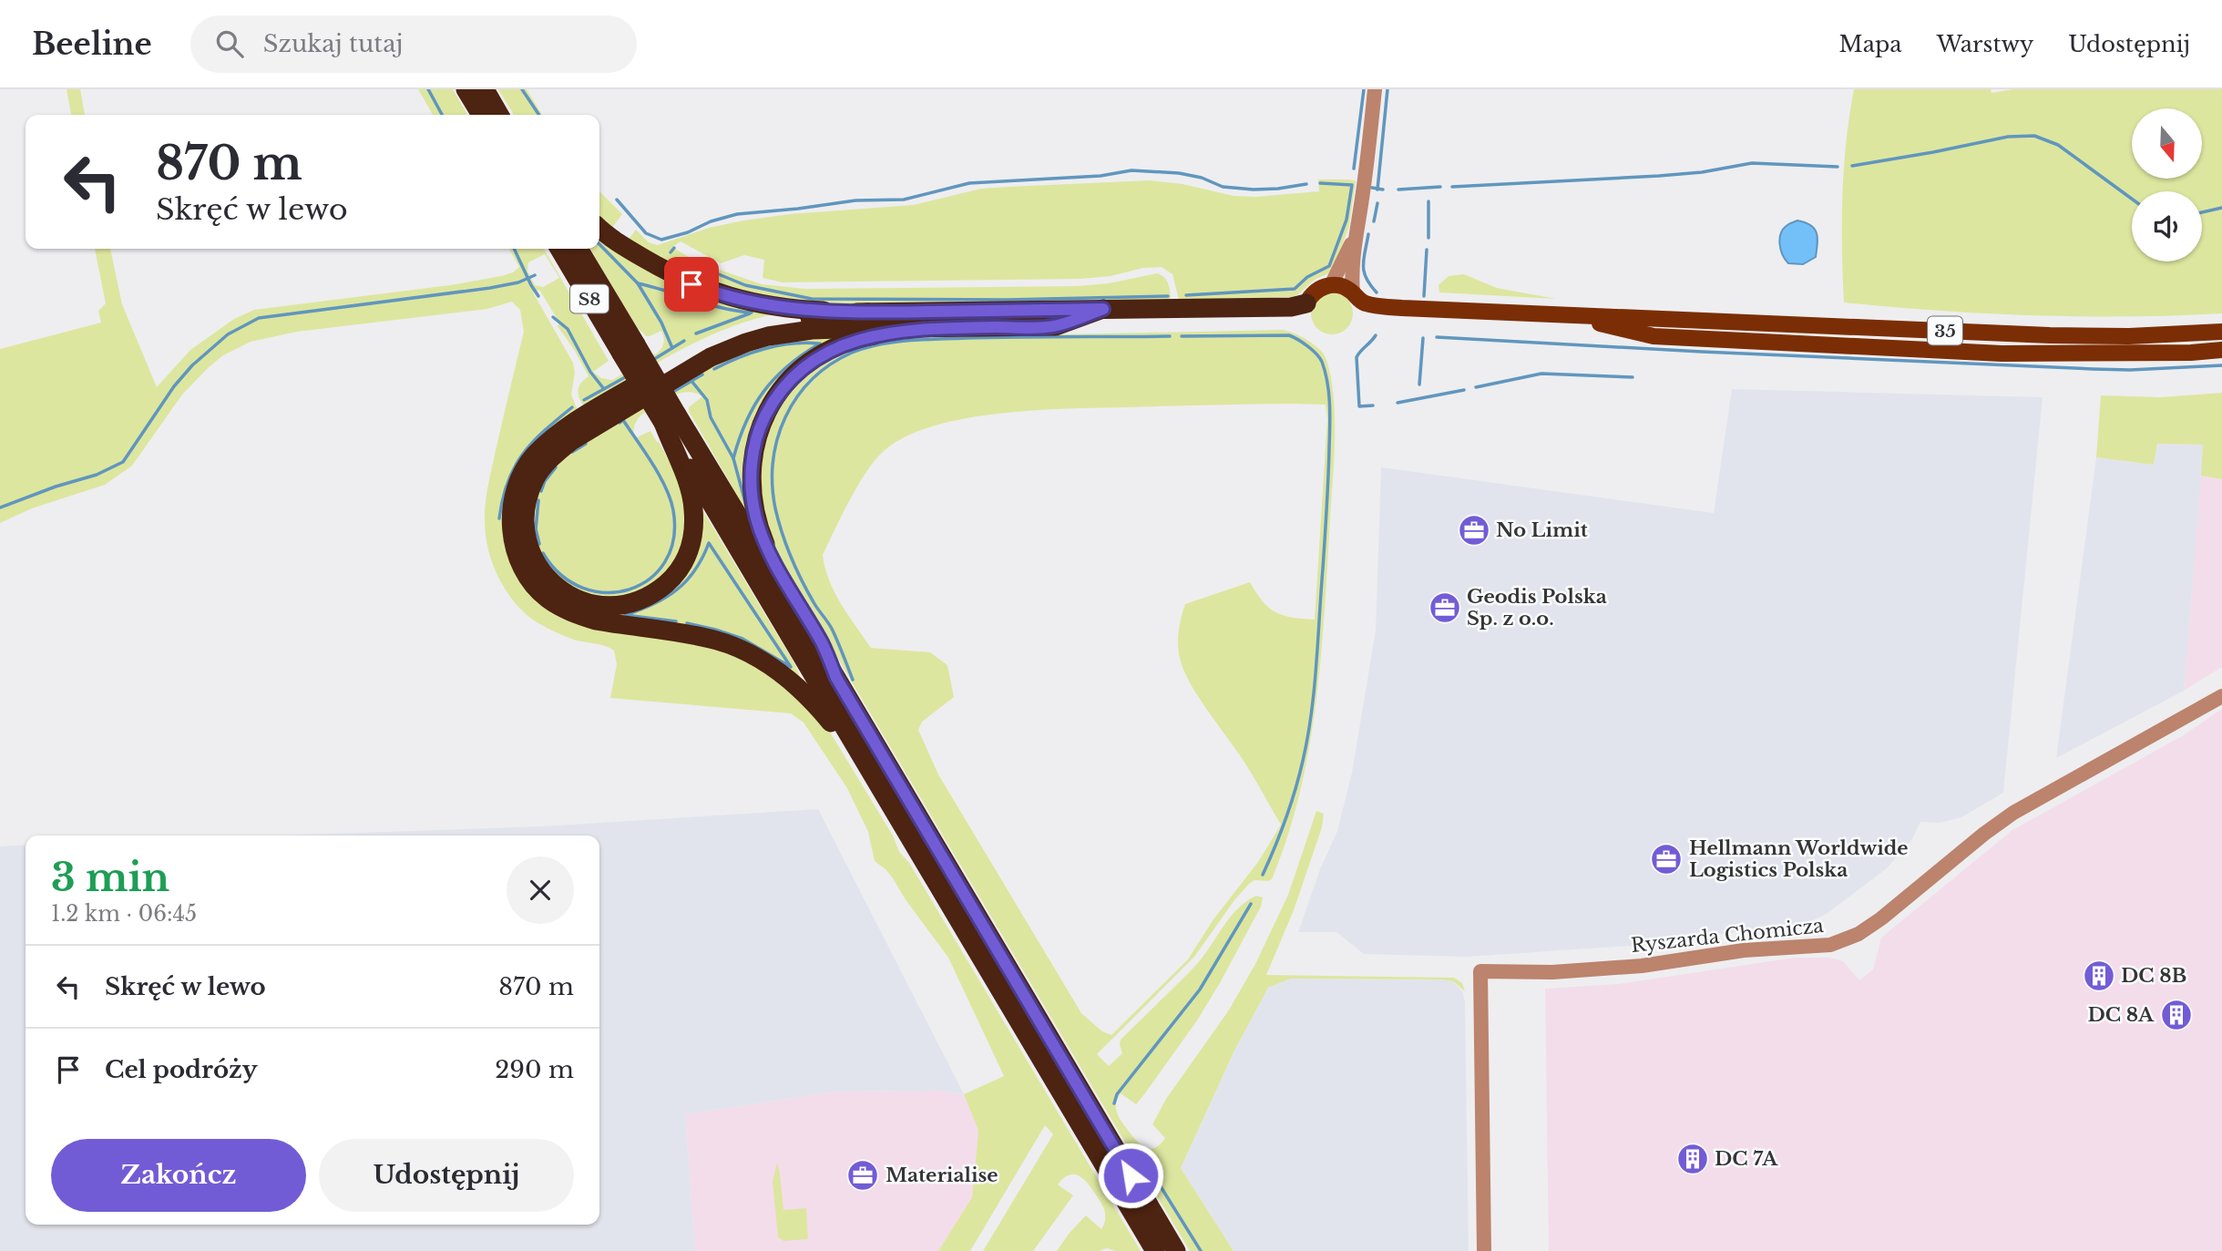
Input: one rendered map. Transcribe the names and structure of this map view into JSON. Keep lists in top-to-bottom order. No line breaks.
{"streets":{"highway":["S8"],"main road":["35"],"street":["Ryszarda Chomicza"]},"places":{"office":["No Limit","Geodis Polska Sp. z o.o.","Hellmann Worldwide Logistics Polska","Materialise"],"building":["DC 8B","DC 8A","DC 7A"]},"north":"bottom","page":{"header":"Beeline","search":"Szukaj tutaj","nav":["Mapa","Warstwy","Udostępnij"],"turn":["870 m","Skręć w lewo"],"heading":["3 min","1.2 km · 06:45"],"list":[{"name":"Skręć w lewo","value":"870 m"},{"name":"Cel podróży","value":"290 m"}],"buttons":["Zakończ","Udostępnij"]}}
